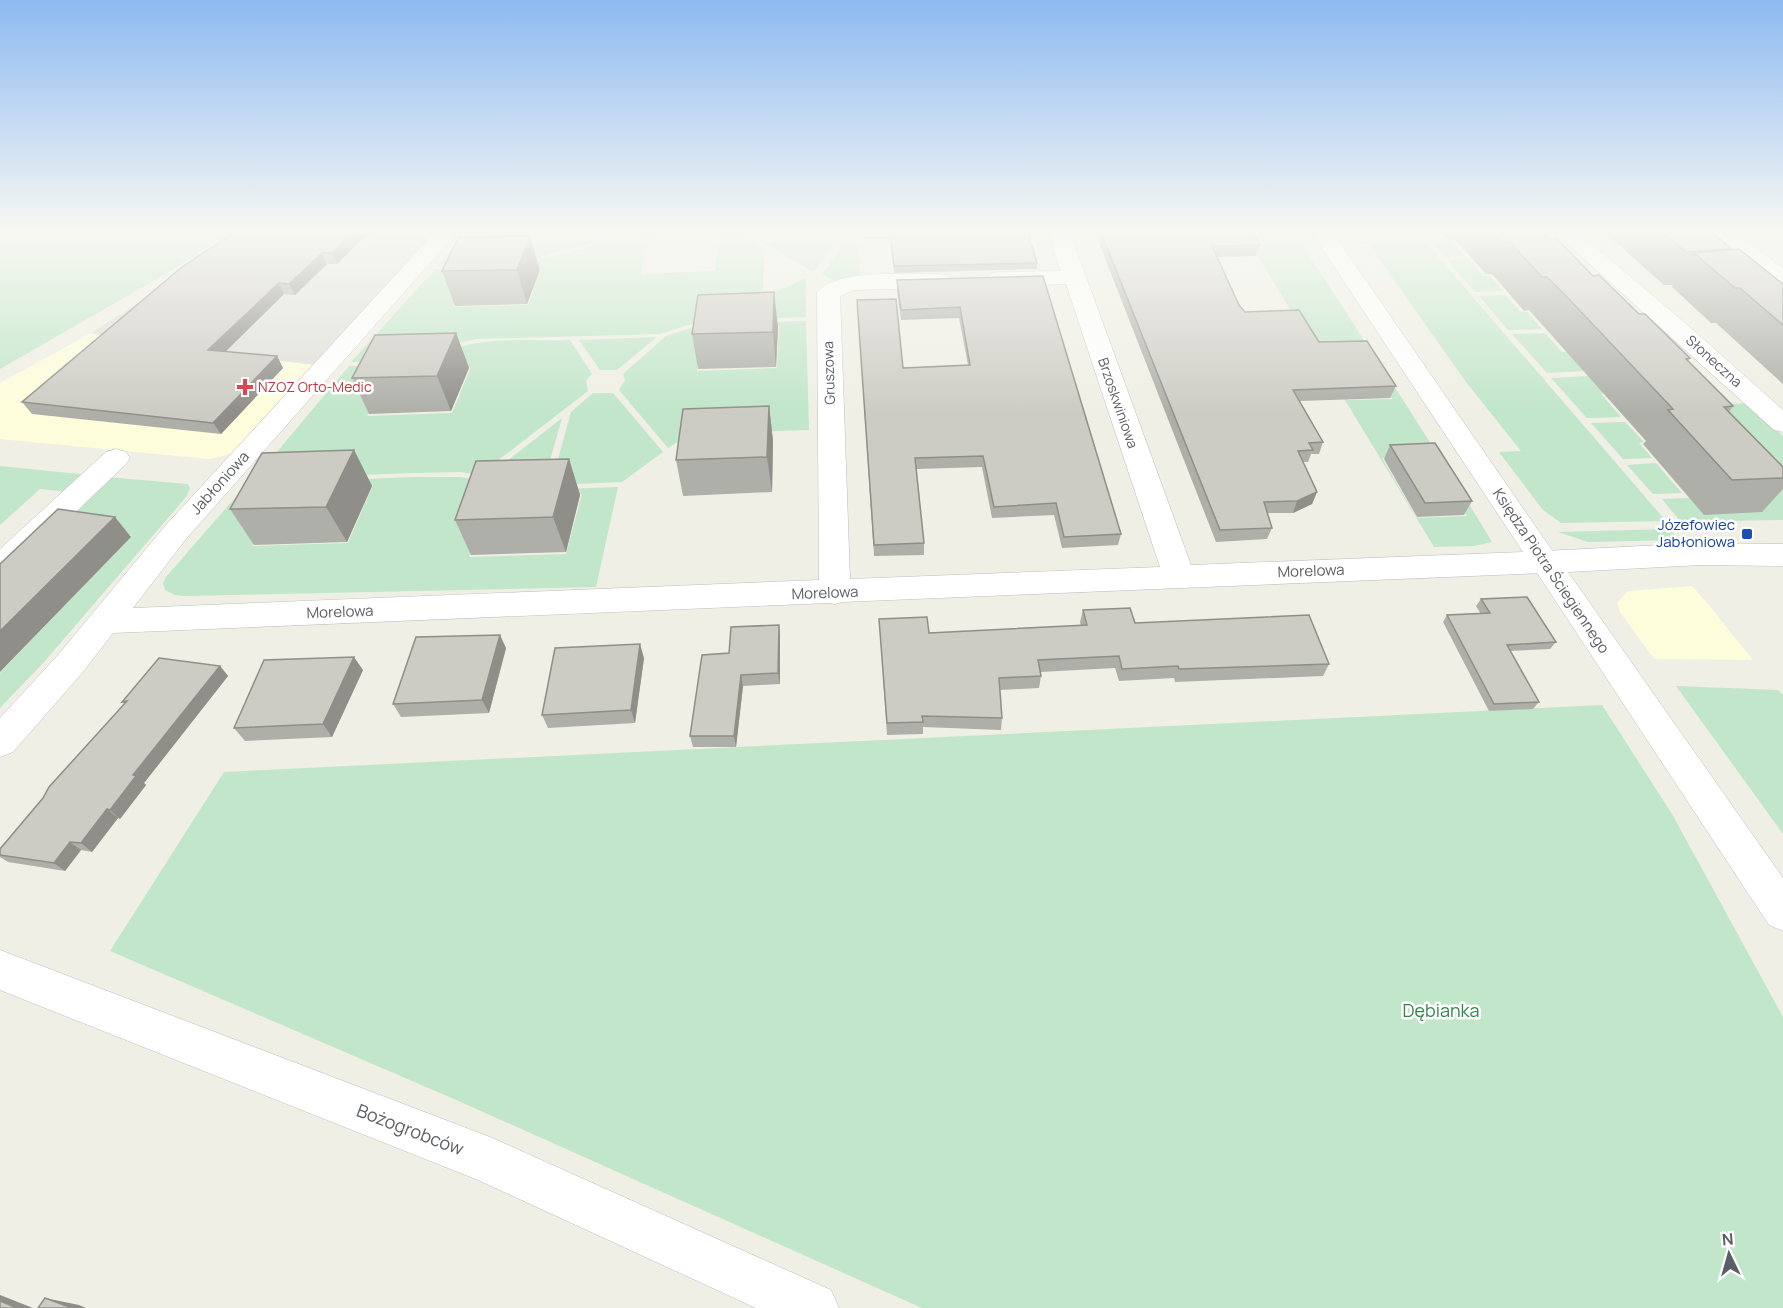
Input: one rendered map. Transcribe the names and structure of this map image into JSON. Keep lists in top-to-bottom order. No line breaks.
{"streets":{"street":["Słoneczna","Gruszowa","Brzoskwiniowa","Jabłoniowa","Morelowa","Księdza Piotra Ściegiennego","Bożogrobców"]},"crossings":[["Gruszowa","Morelowa"],["Brzoskwiniowa","Morelowa"],["Jabłoniowa","Morelowa"],["Morelowa","Księdza Piotra Ściegiennego"]],"parks":["Dębianka"],"places":{"health":["NZOZ Orto-Medic"],"transit":["Józefowiec Jabłoniowa"]},"north":"top"}
